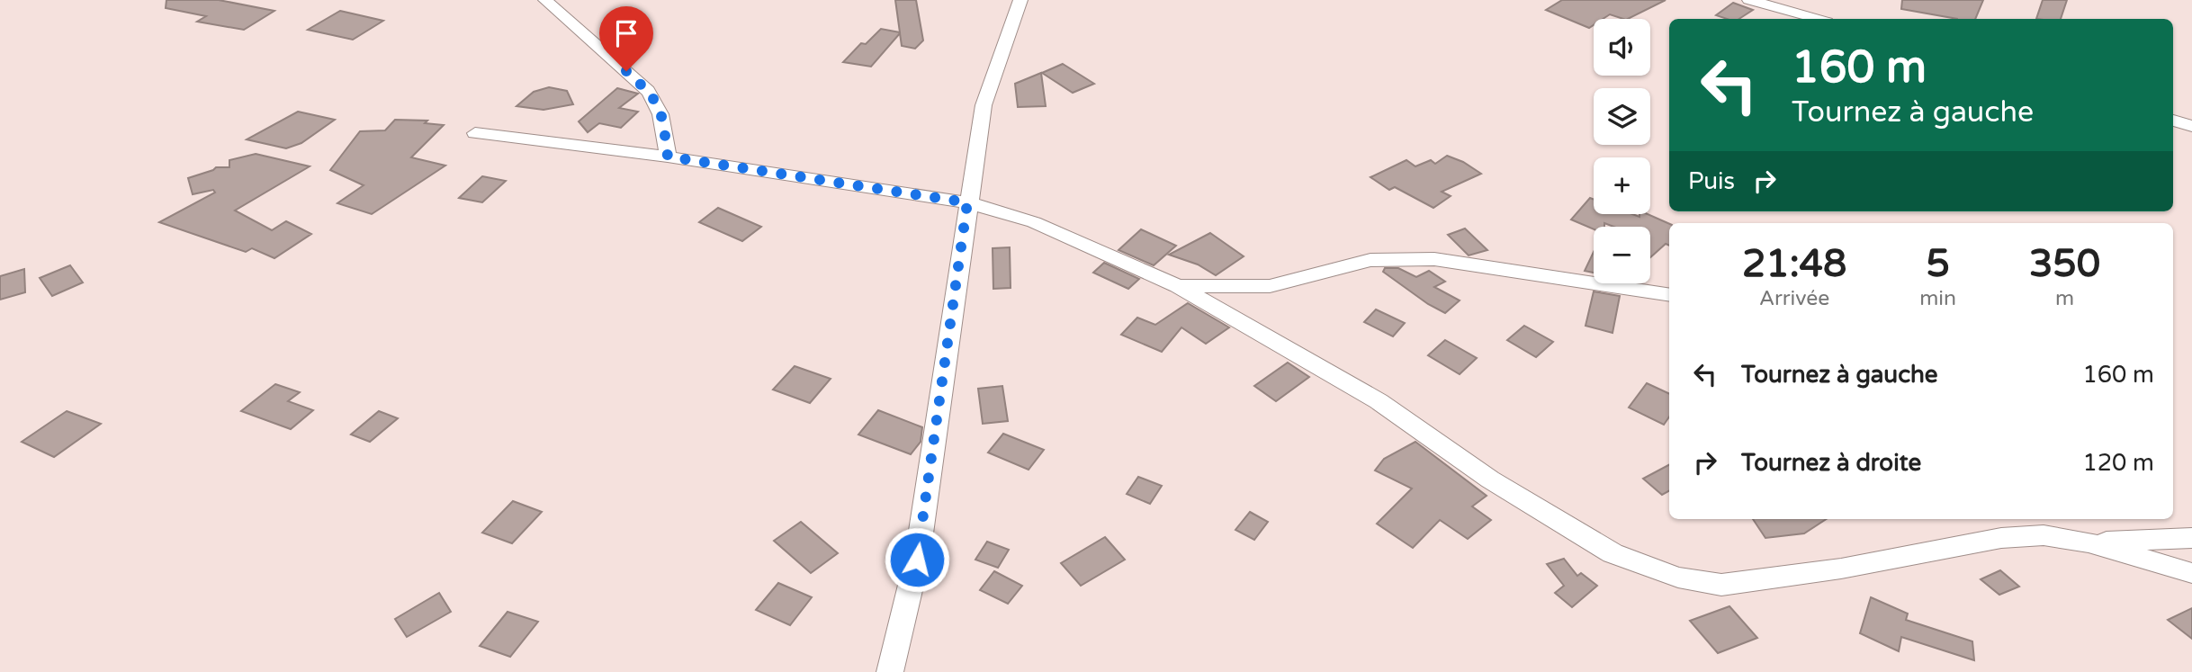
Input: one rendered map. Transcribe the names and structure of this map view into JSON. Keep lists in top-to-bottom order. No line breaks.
{"page":{"map_buttons":["+","−"],"turn":["160 m","Tournez à gauche"],"then":"Puis","eta":["21:48","Arrivée","5","min","350","m"],"list":[{"name":"Tournez à gauche","value":"160 m"},{"name":"Tournez à droite","value":"120 m"}]}}
